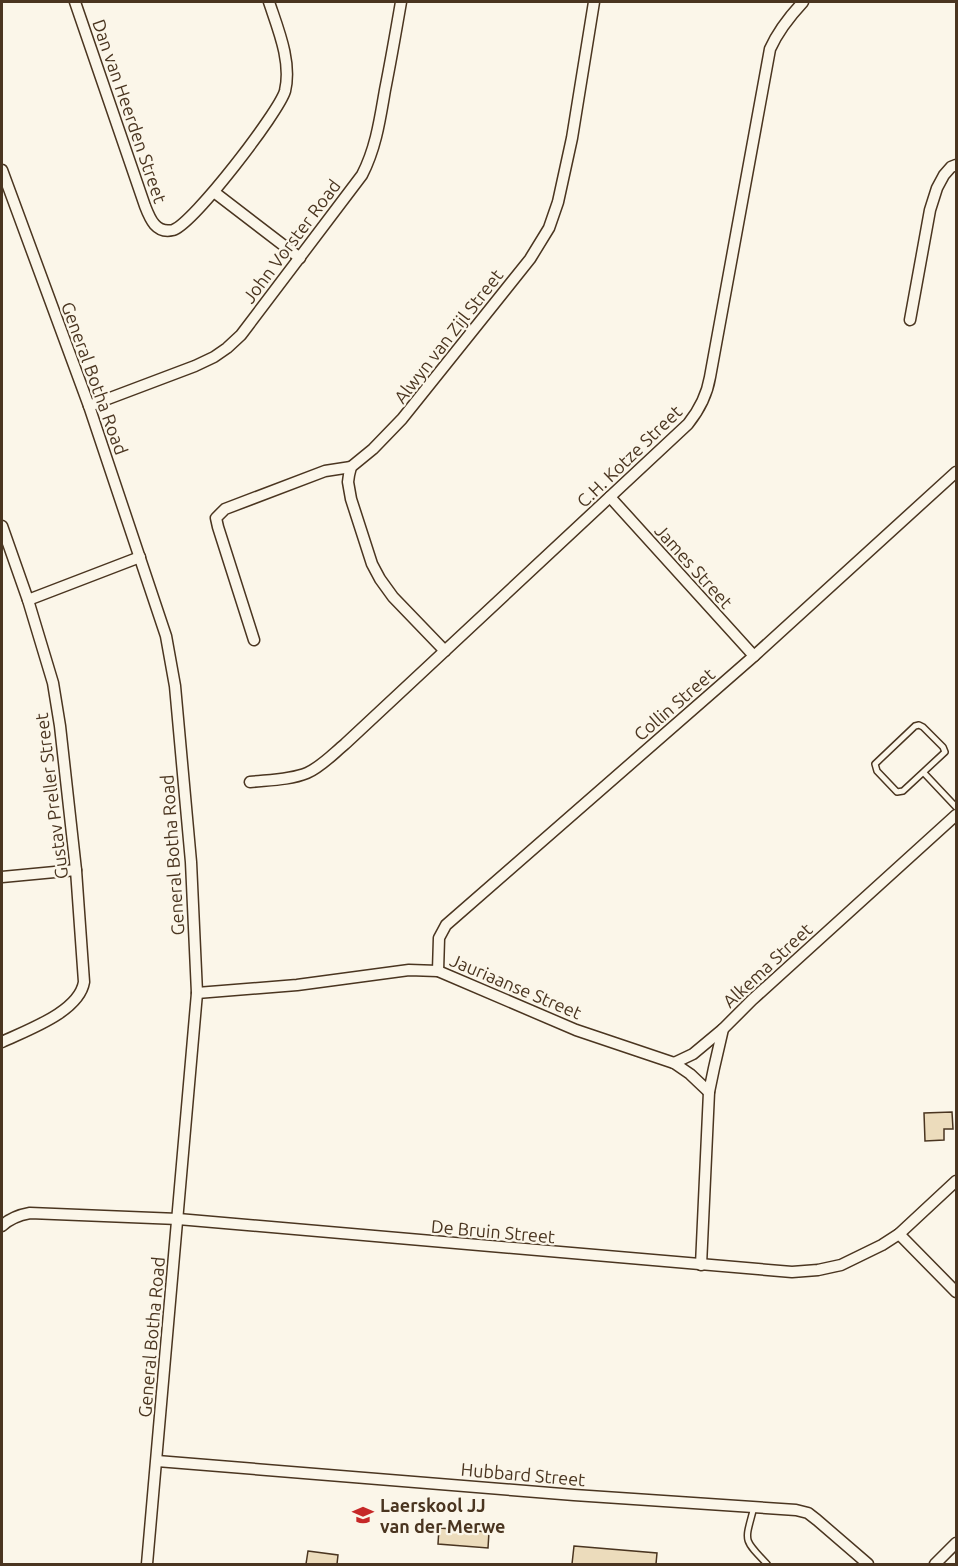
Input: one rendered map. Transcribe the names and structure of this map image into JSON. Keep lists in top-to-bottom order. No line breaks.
{"streets":{"street":["Dan van Heerden Street","John Vorster Road","Alwyn van Zijl Street","General Botha Road","C.H. Kotze Street","James Street","Collin Street","Gustav Preller Street","Alkema Street","Jauriaanse Street","De Bruin Street","Hubbard Street"]},"crossings":[["John Vorster Road","General Botha Road"],["General Botha Road","Jauriaanse Street"],["General Botha Road","De Bruin Street"],["General Botha Road","Hubbard Street"],["C.H. Kotze Street","James Street"],["James Street","Collin Street"],["Collin Street","Jauriaanse Street"],["Alkema Street","Jauriaanse Street"],["Alkema Street","De Bruin Street"]],"places":{"school or university":["Laerskool JJ van der Merwe"]}}
